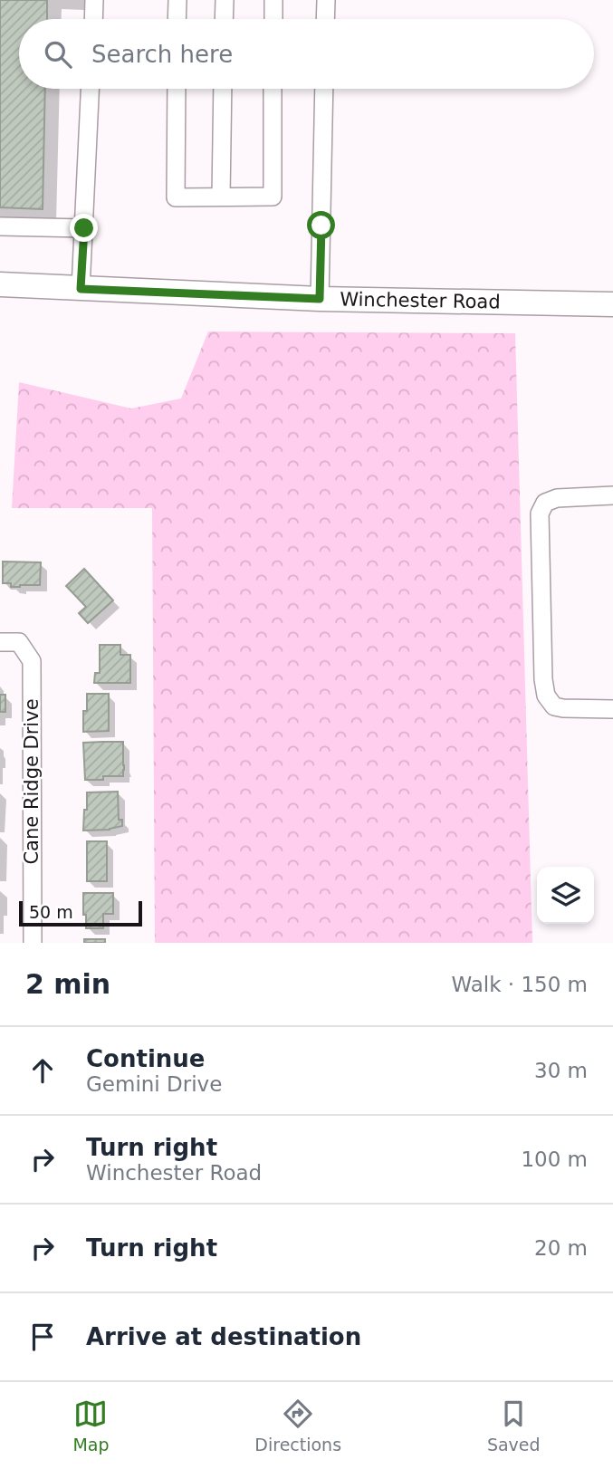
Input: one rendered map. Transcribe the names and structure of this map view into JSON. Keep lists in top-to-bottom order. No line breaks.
{"streets":{"main road":["Winchester Road"],"street":["Cane Ridge Drive"]},"scale_bar":"50 m","page":{"search":"Search here","scale":"50 m","heading":["2 min","Walk · 150 m"],"list":[["Continue","Gemini Drive","30 m"],["Turn right","Winchester Road","100 m"],["Turn right","20 m"],"Arrive at destination"],"nav":["Map","Directions","Saved"]}}
